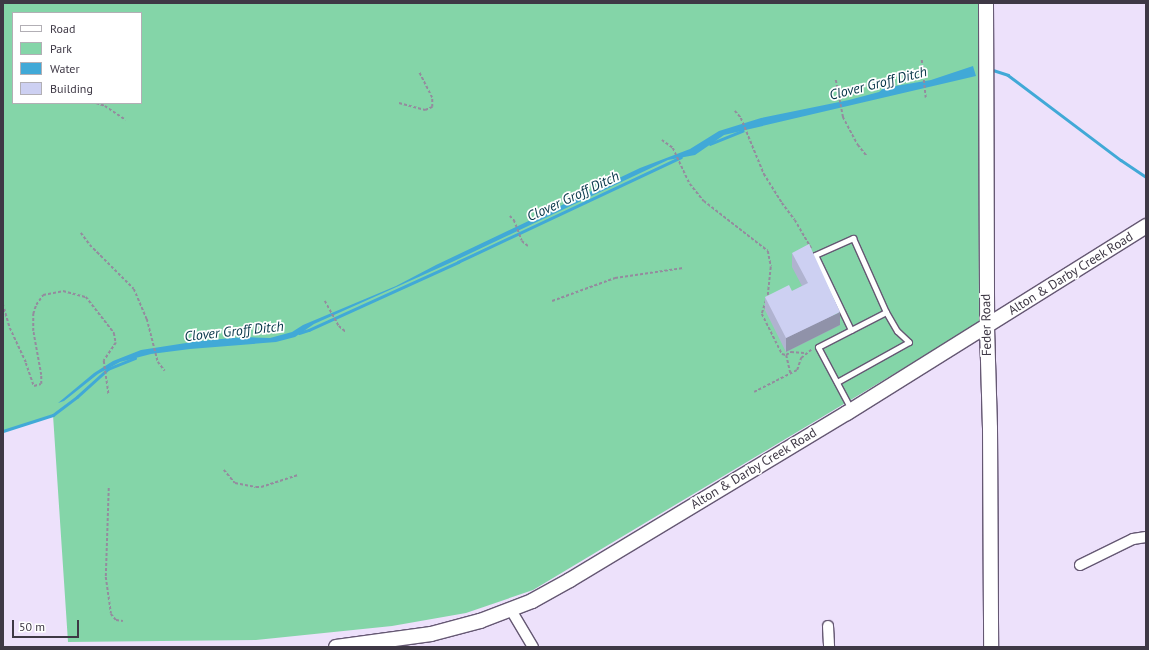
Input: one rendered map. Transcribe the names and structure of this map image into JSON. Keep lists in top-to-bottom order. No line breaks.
{"streets":{"main road":["Alton & Darby Creek Road","Feder Road"]},"crossings":[["Alton & Darby Creek Road","Feder Road"]],"water":["Clover Groff Ditch"],"legend":["Road","Park","Water","Building"],"scale_bar":"50 m"}
